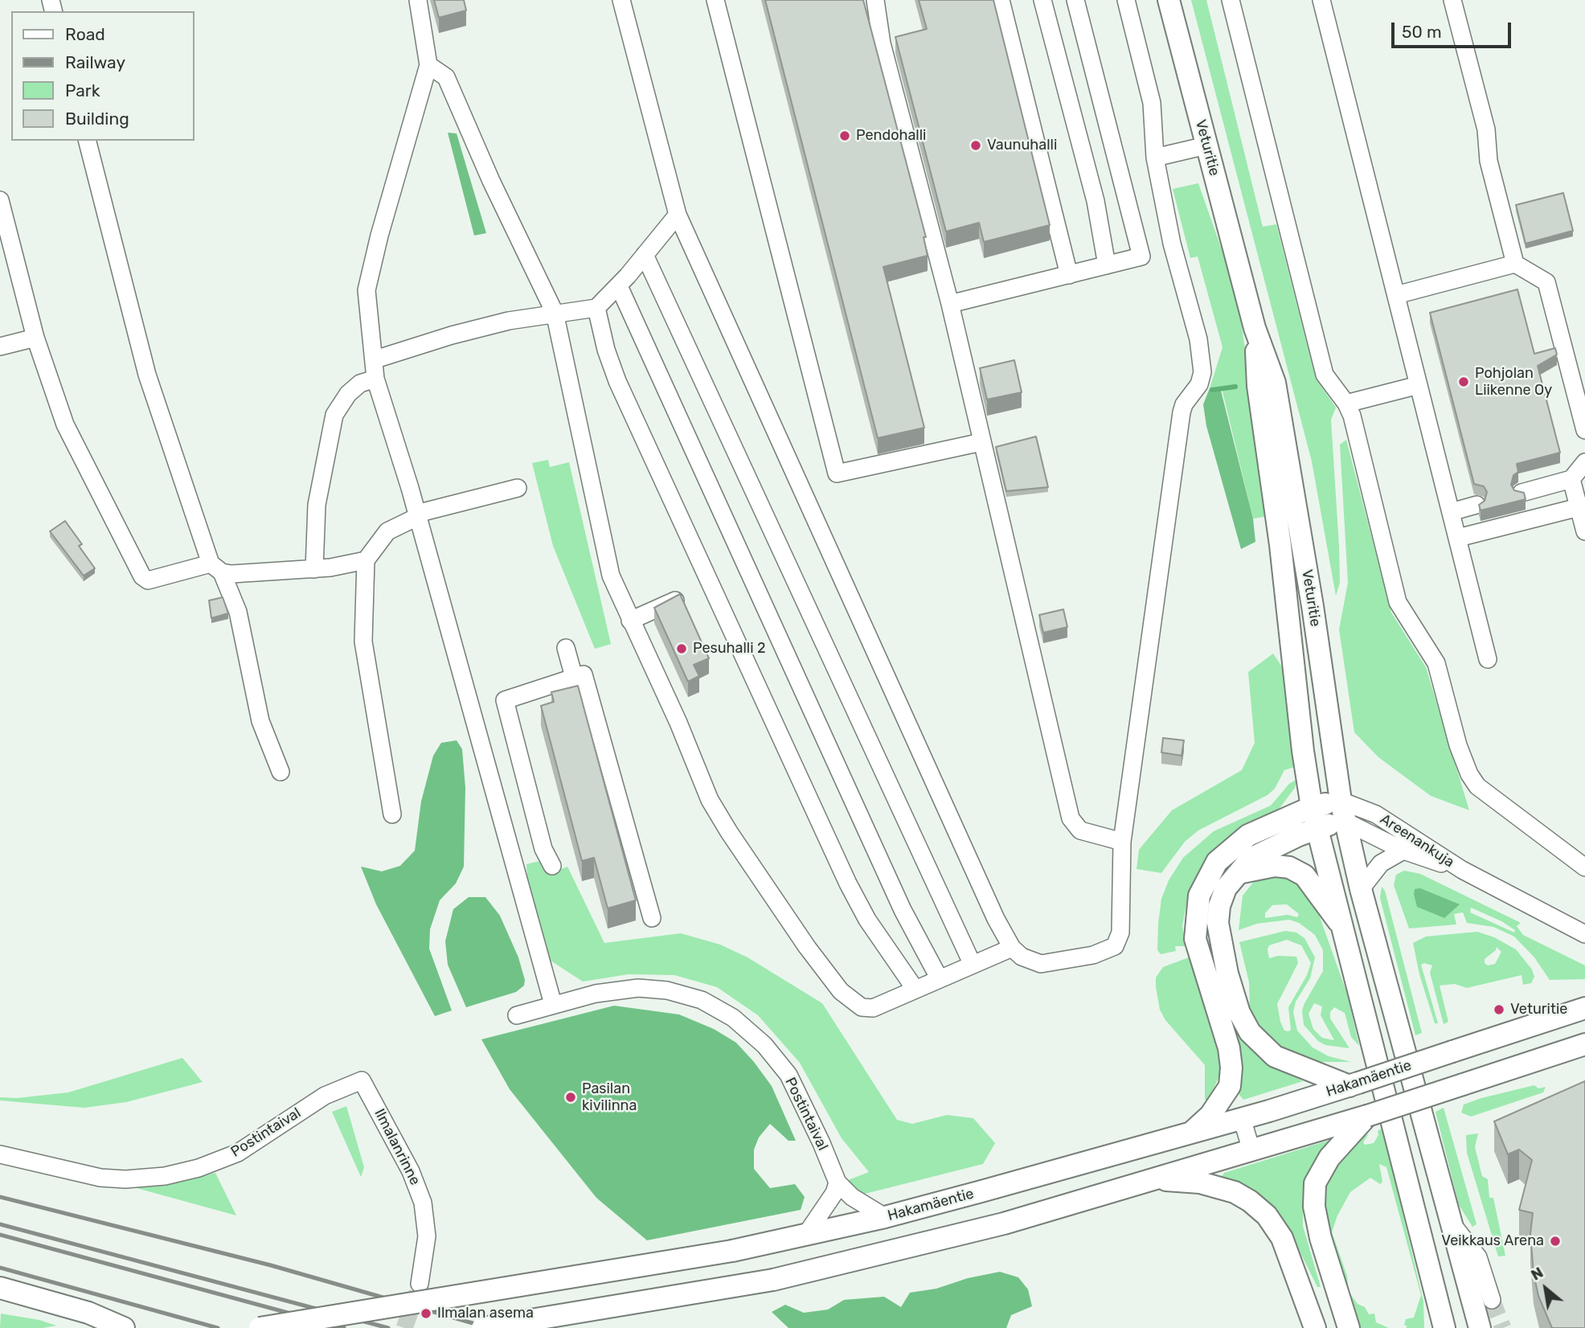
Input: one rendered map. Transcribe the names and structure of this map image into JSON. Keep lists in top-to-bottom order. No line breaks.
{"streets":{"main road":["Veturitie","Hakamäentie"],"street":["Areenankuja","Postintaival","Ilmalanrinne"]},"crossings":[["Veturitie","Areenankuja"],["Postintaival","Ilmalanrinne"]],"places":["Pendohalli","Vaunuhalli","Pohjolan Liikenne Oy","Pesuhalli 2","Veturitie","Pasilan kivilinna","Veikkaus Arena","Ilmalan asema"],"legend":["Road","Railway","Park","Building"],"scale_bar":"50 m","north":"top left"}
